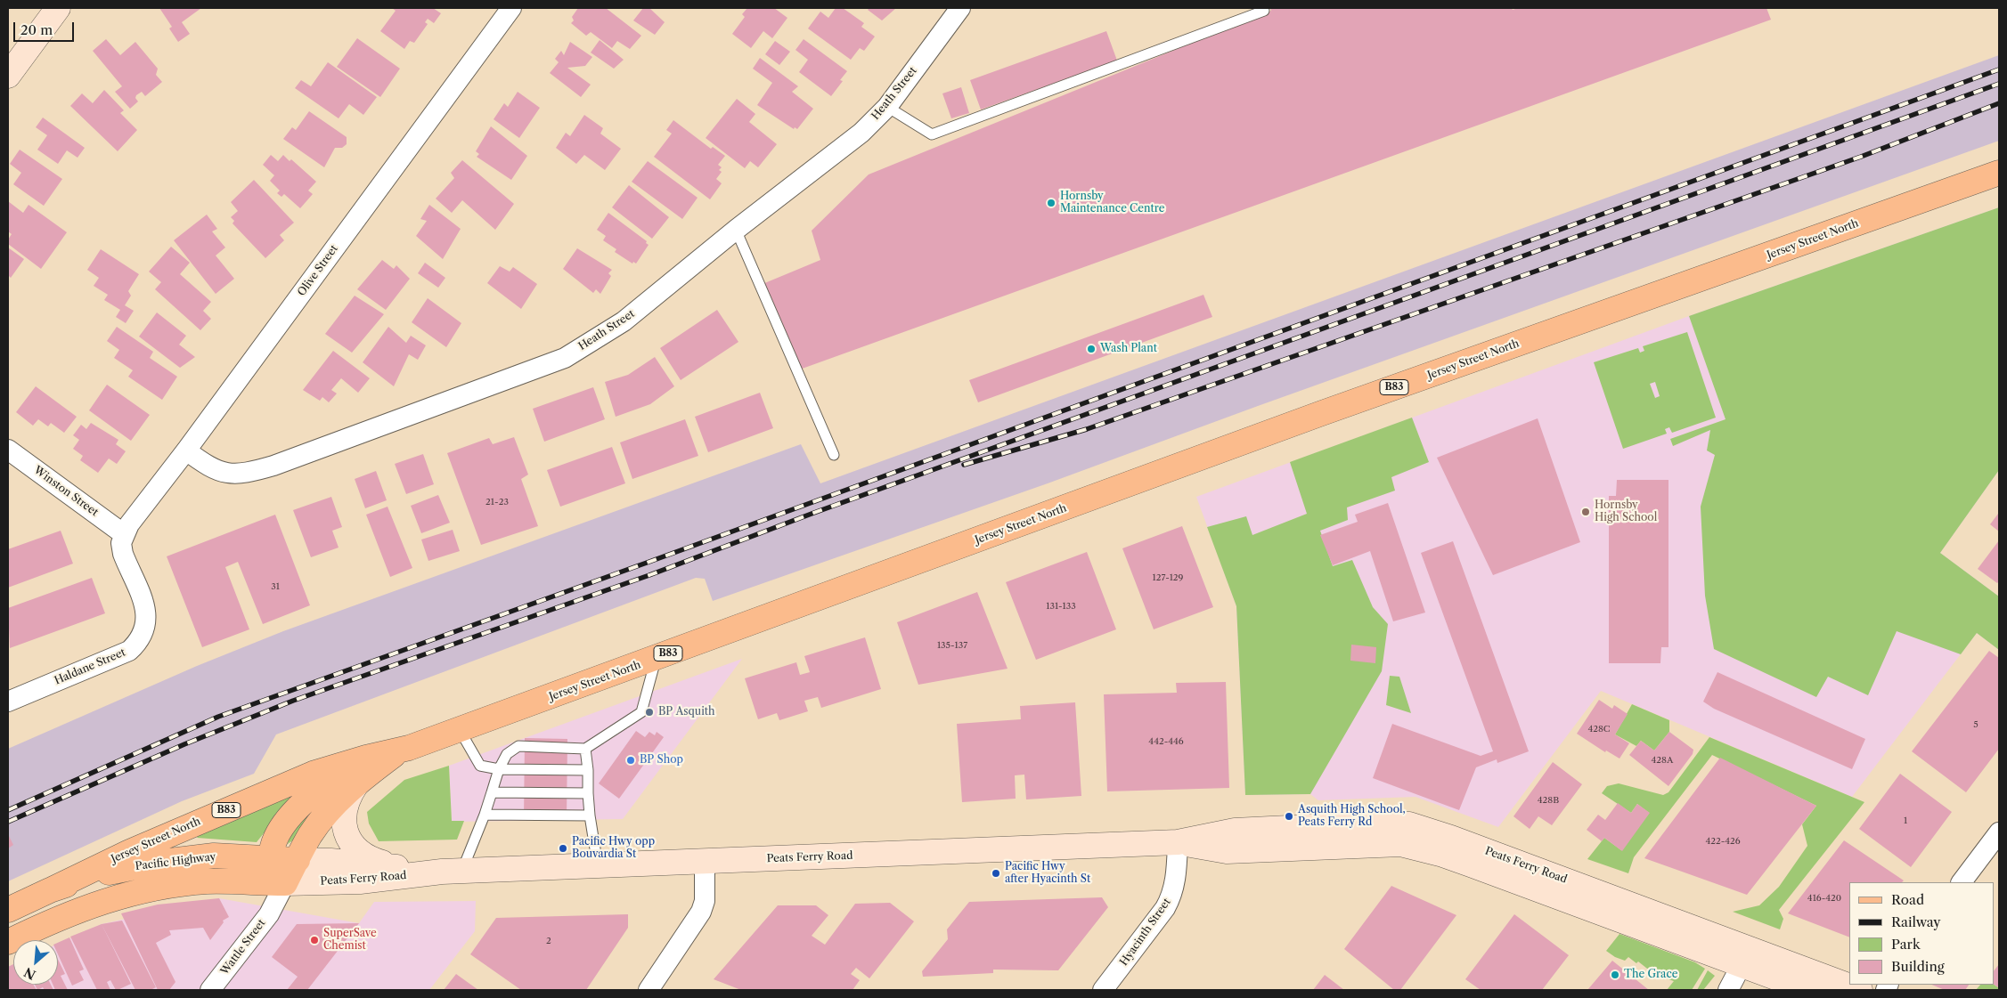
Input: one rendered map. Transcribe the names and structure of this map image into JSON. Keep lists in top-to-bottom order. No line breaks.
{"streets":{"main road":["Jersey Street North","B83","Peats Ferry Road","Pacific Highway"],"street":["Heath Street","Olive Street","Winston Street","Haldane Street","Hyacinth Street","Wattle Street"]},"crossings":[["Heath Street","Olive Street"],["Jersey Street North","B83"],["Jersey Street North","Peats Ferry Road"],["Jersey Street North","Pacific Highway"],["Olive Street","Winston Street"],["Olive Street","Haldane Street"],["B83","Peats Ferry Road"],["B83","Pacific Highway"],["B83","Wattle Street"],["Winston Street","Haldane Street"],["Peats Ferry Road","Pacific Highway"],["Peats Ferry Road","Hyacinth Street"],["Peats Ferry Road","Wattle Street"],["Pacific Highway","Wattle Street"]],"places":["Hornsby Maintenance Centre","Wash Plant","Hornsby High School","BP Asquith","BP Shop","Asquith High School, Peats Ferry Rd","Pacific Hwy opp Bouvardia St","Pacific Hwy after Hyacinth St","SuperSave Chemist","The Grace"],"house_numbers":["21-23","127-129","31","131-133","135-137","5","428C","442-446","428A","428B","1","422-426","416-420","2"],"legend":["Road","Railway","Park","Building"],"scale_bar":"20 m","north":"bottom left"}
